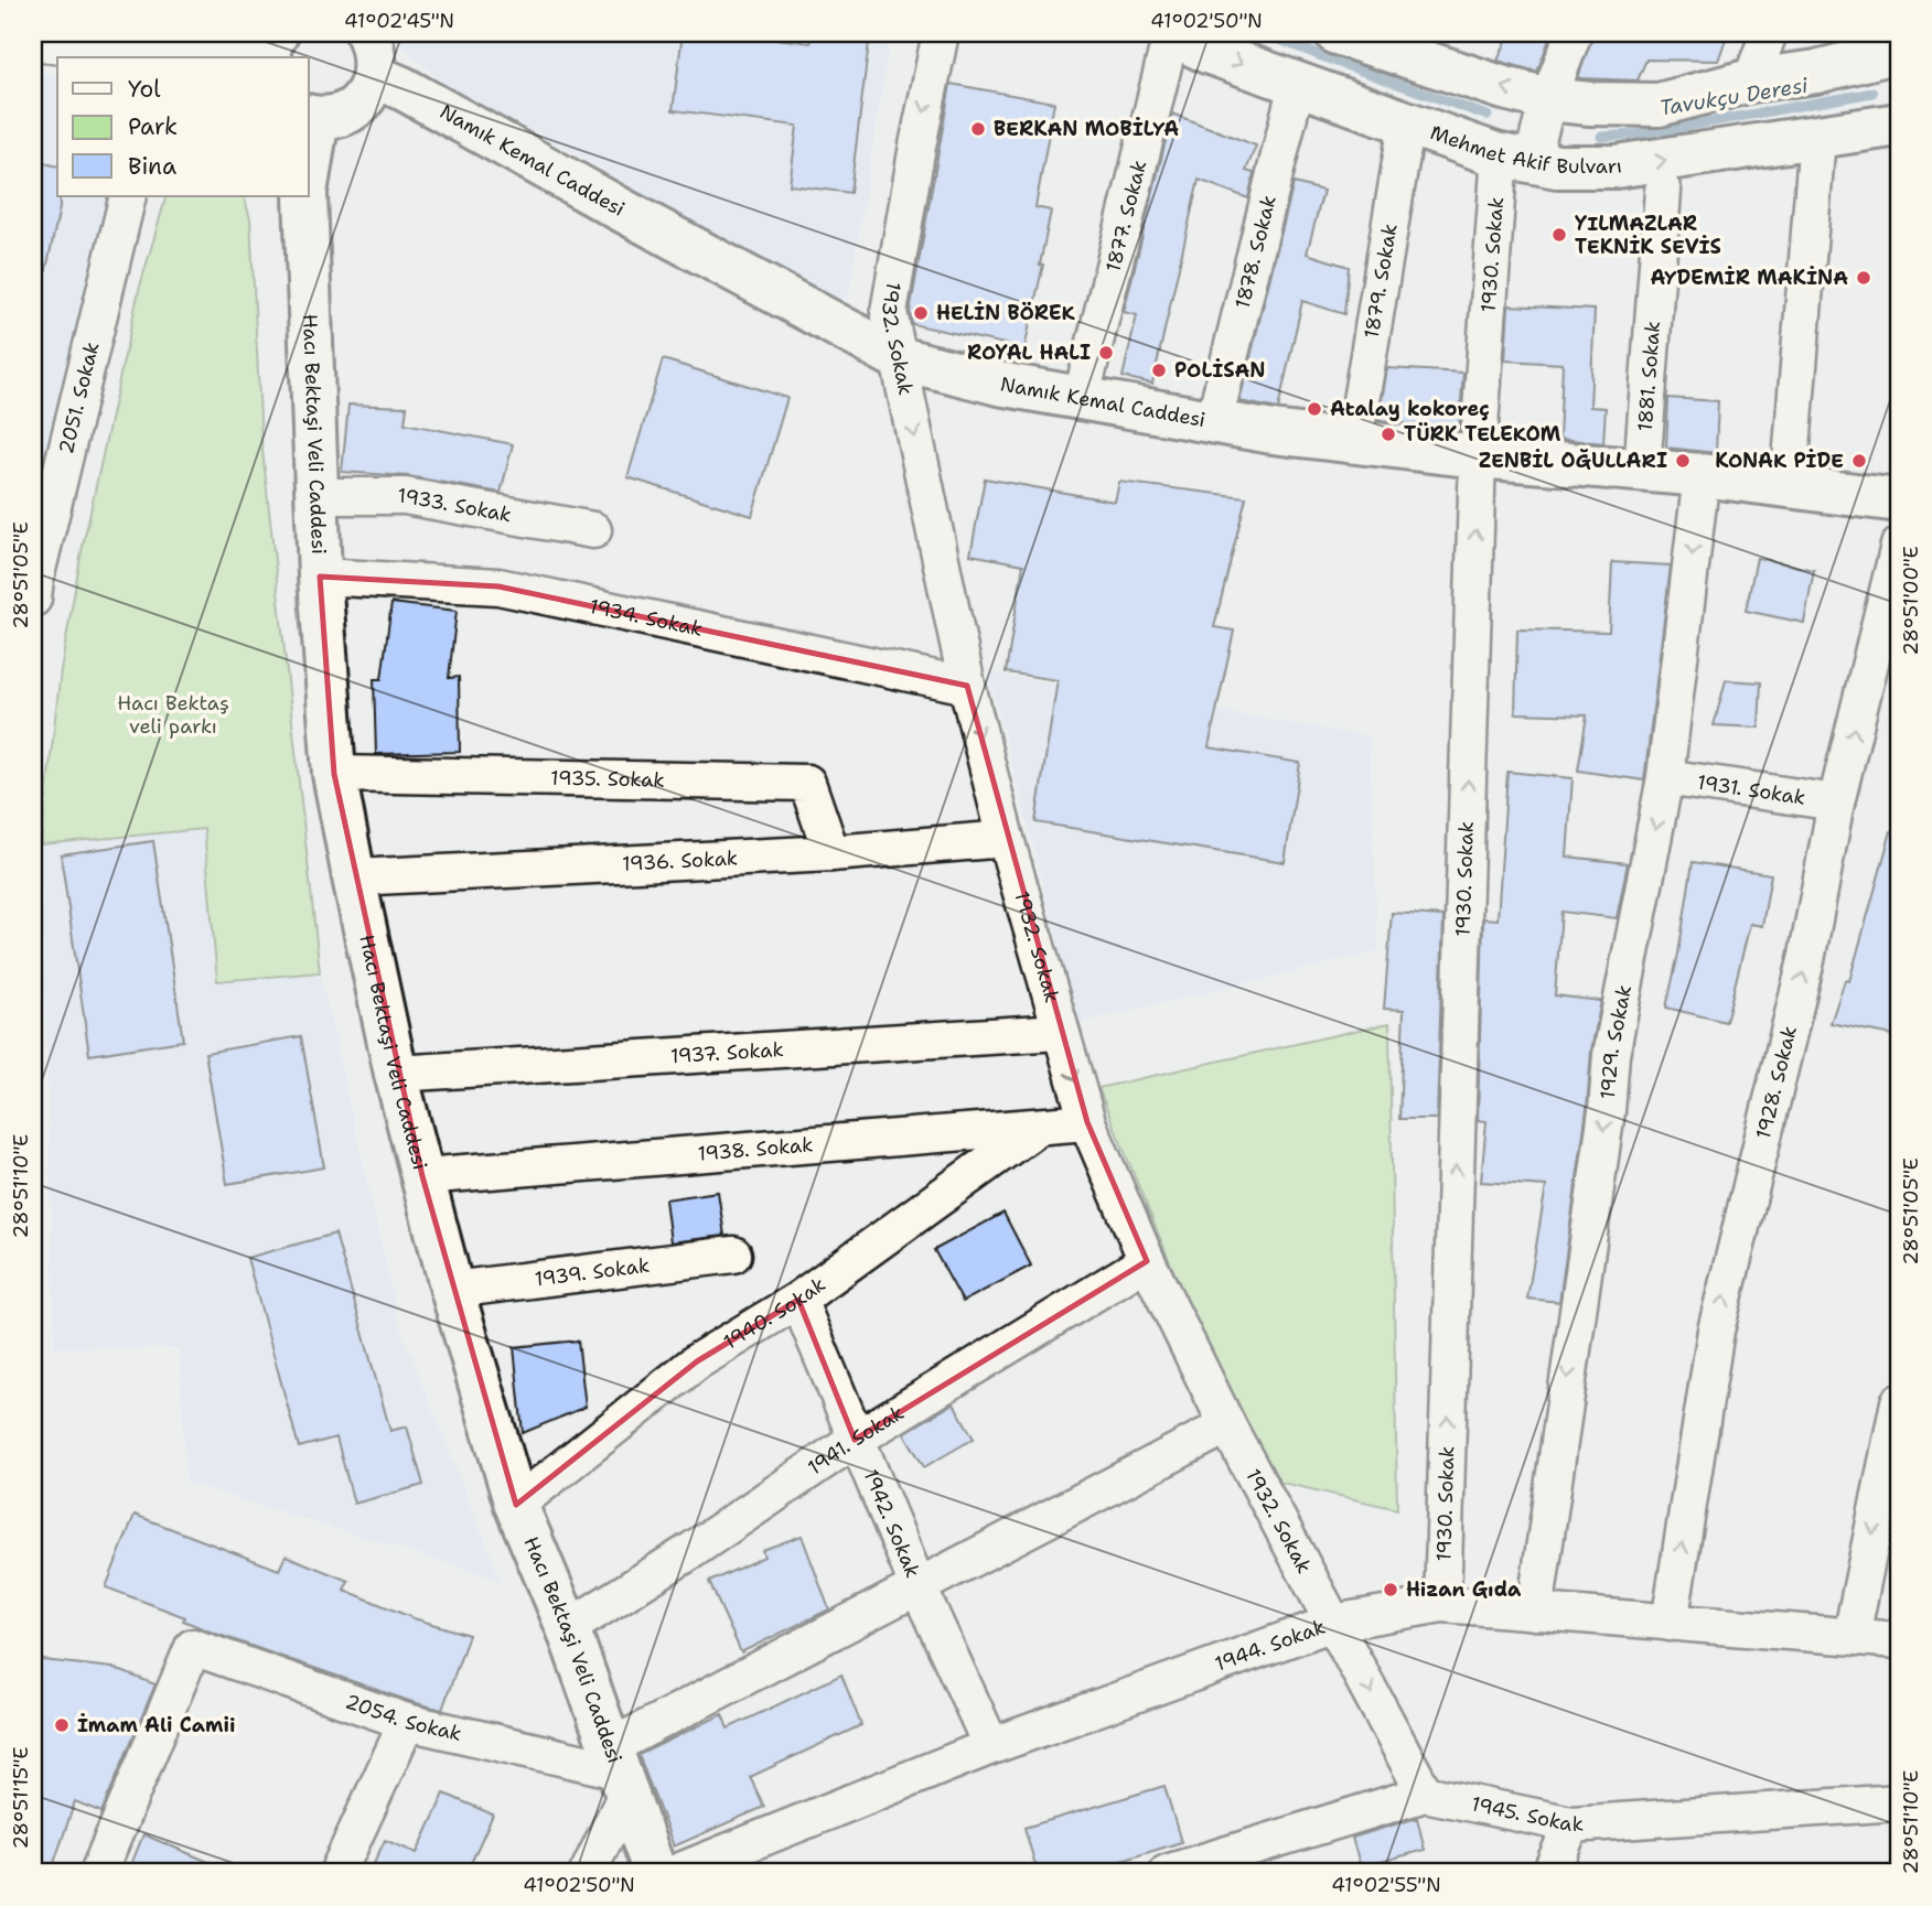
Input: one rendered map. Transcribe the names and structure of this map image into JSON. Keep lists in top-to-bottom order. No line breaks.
{"streets":{"street":["Mehmet Akif Bulvarı","Namık Kemal Caddesi","1877. Sokak","1878. Sokak","1930. Sokak","1879. Sokak","1932. Sokak","1881. Sokak","2051. Sokak","Hacı Bektaşi Veli Caddesi","1933. Sokak","1934. Sokak","1935. Sokak","1931. Sokak","1936. Sokak","1929. Sokak","1937. Sokak","1928. Sokak","1938. Sokak","1939. Sokak","1940. Sokak","1941. Sokak","1942. Sokak","1944. Sokak","2054. Sokak","1945. Sokak"]},"crossings":[["Mehmet Akif Bulvarı","1877. Sokak"],["Mehmet Akif Bulvarı","1878. Sokak"],["Mehmet Akif Bulvarı","1930. Sokak"],["Mehmet Akif Bulvarı","1879. Sokak"],["Namık Kemal Caddesi","1877. Sokak"],["Namık Kemal Caddesi","1878. Sokak"],["Namık Kemal Caddesi","1930. Sokak"],["Namık Kemal Caddesi","1879. Sokak"],["Namık Kemal Caddesi","1932. Sokak"],["Namık Kemal Caddesi","1881. Sokak"],["Namık Kemal Caddesi","1929. Sokak"],["1930. Sokak","1944. Sokak"],["1932. Sokak","1934. Sokak"],["1932. Sokak","1936. Sokak"],["1932. Sokak","1937. Sokak"],["1932. Sokak","1938. Sokak"],["1932. Sokak","1941. Sokak"],["1932. Sokak","1944. Sokak"],["1932. Sokak","1945. Sokak"],["Hacı Bektaşi Veli Caddesi","1933. Sokak"],["Hacı Bektaşi Veli Caddesi","1934. Sokak"],["Hacı Bektaşi Veli Caddesi","1935. Sokak"],["Hacı Bektaşi Veli Caddesi","1936. Sokak"],["Hacı Bektaşi Veli Caddesi","1937. Sokak"],["Hacı Bektaşi Veli Caddesi","1938. Sokak"],["Hacı Bektaşi Veli Caddesi","1939. Sokak"],["Hacı Bektaşi Veli Caddesi","1940. Sokak"],["Hacı Bektaşi Veli Caddesi","1941. Sokak"],["Hacı Bektaşi Veli Caddesi","2054. Sokak"],["1935. Sokak","1936. Sokak"],["1931. Sokak","1929. Sokak"],["1931. Sokak","1928. Sokak"],["1929. Sokak","1944. Sokak"],["1928. Sokak","1944. Sokak"],["1938. Sokak","1940. Sokak"],["1940. Sokak","1942. Sokak"],["1941. Sokak","1942. Sokak"],["1942. Sokak","1944. Sokak"]],"one_way":["1930. Sokak","1932. Sokak","1929. Sokak","1928. Sokak"],"water":["Tavukçu Deresi"],"parks":["Hacı Bektaş veli parkı"],"places":["BERKAN MOBİLYA","YILMAZLAR TEKNİK SEVİS","AYDEMİR MAKİNA","HELİN BÖREK","ROYAL HALI","POLİSAN","Atalay kokoreç","TÜRK TELEKOM","ZENBİL OĞULLARI","KONAK PİDE","Hizan Gıda","İmam Ali Camii"],"legend":["Yol","Park","Bina"],"coordinates":["41°02'45\"N","41°02'50\"N","28°51'05\"E","28°51'00\"E","28°51'10\"E","28°51'15\"E","41°02'55\"N"]}
